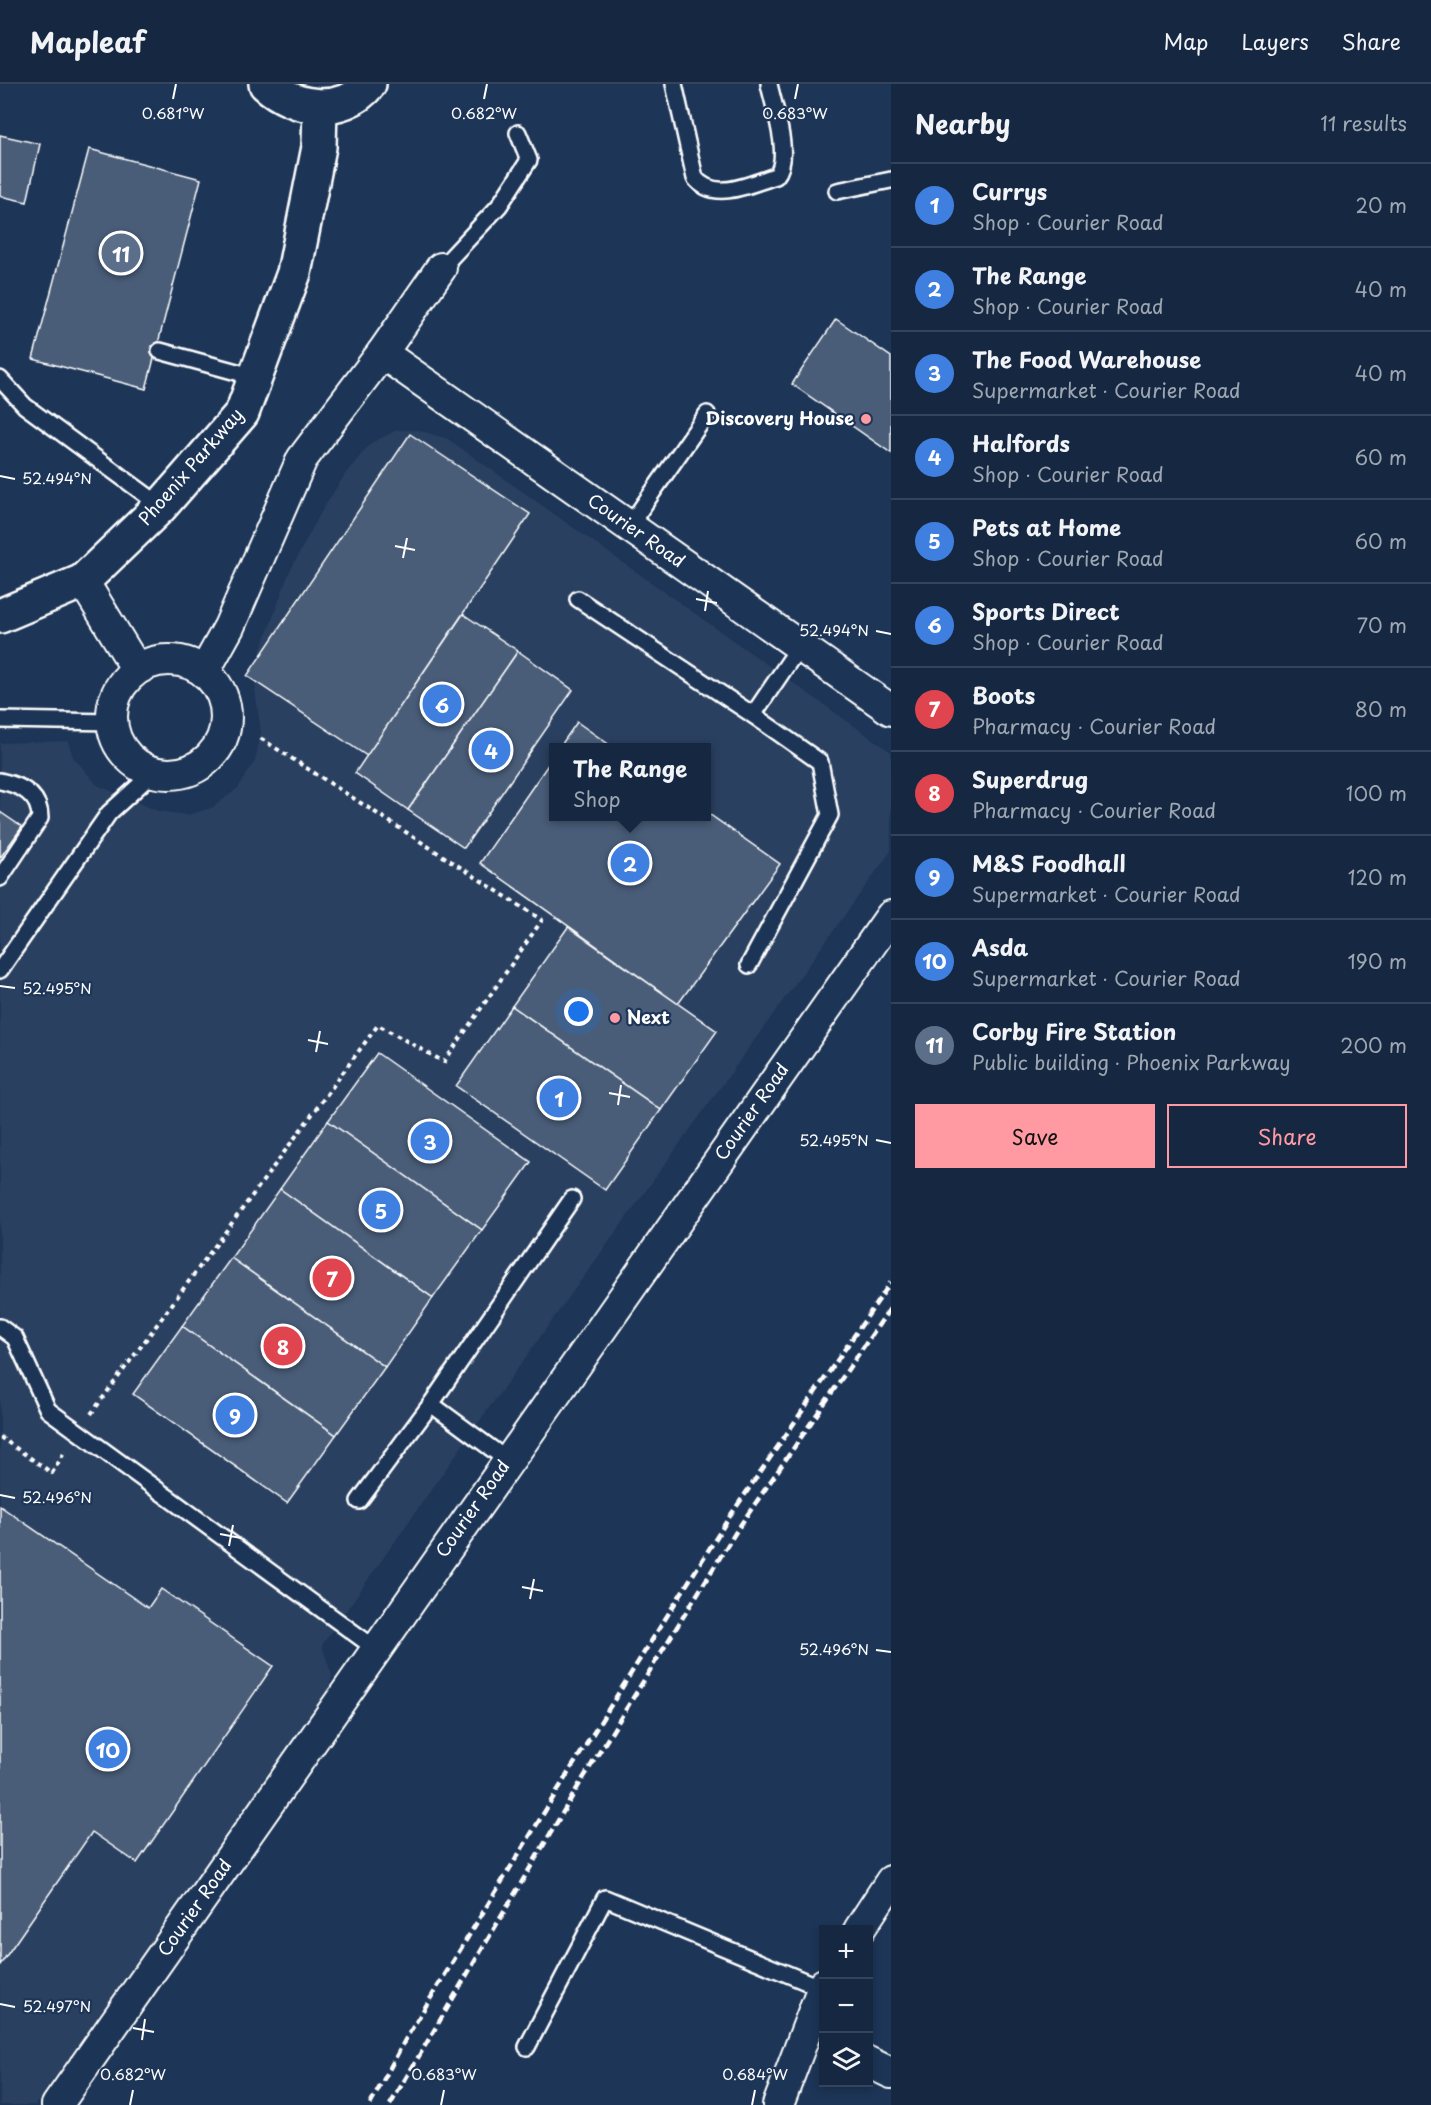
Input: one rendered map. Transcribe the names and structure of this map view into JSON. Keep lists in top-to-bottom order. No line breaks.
{"streets":{"main road":["Phoenix Parkway"],"street":["Courier Road"]},"places":["Discovery House","Next"],"page":{"header":"Mapleaf","nav":["Map","Layers","Share"],"heading":["Nearby","11 results"],"list":[{"mark":"1","name":"Currys","note":"Shop · Courier Road","value":"20 m"},{"mark":"2","name":"The Range","note":"Shop · Courier Road","value":"40 m"},{"mark":"3","name":"The Food Warehouse","note":"Supermarket · Courier Road","value":"40 m"},{"mark":"4","name":"Halfords","note":"Shop · Courier Road","value":"60 m"},{"mark":"5","name":"Pets at Home","note":"Shop · Courier Road","value":"60 m"},{"mark":"6","name":"Sports Direct","note":"Shop · Courier Road","value":"70 m"},{"mark":"7","name":"Boots","note":"Pharmacy · Courier Road","value":"80 m"},{"mark":"8","name":"Superdrug","note":"Pharmacy · Courier Road","value":"100 m"},{"mark":"9","name":"M&S Foodhall","note":"Supermarket · Courier Road","value":"120 m"},{"mark":"10","name":"Asda","note":"Supermarket · Courier Road","value":"190 m"},{"mark":"11","name":"Corby Fire Station","note":"Public building · Phoenix Parkway","value":"200 m"}],"pins":["11","6","4","2","1","3","5","7","8","9","10"],"popup":["The Range","Shop"],"buttons":["Save","Share"],"map_buttons":["+","−"]},"coordinates":["0.682°W","0.683°W","0.681°W","52.494°N","52.495°N","52.496°N","52.497°N","0.684°W"]}
